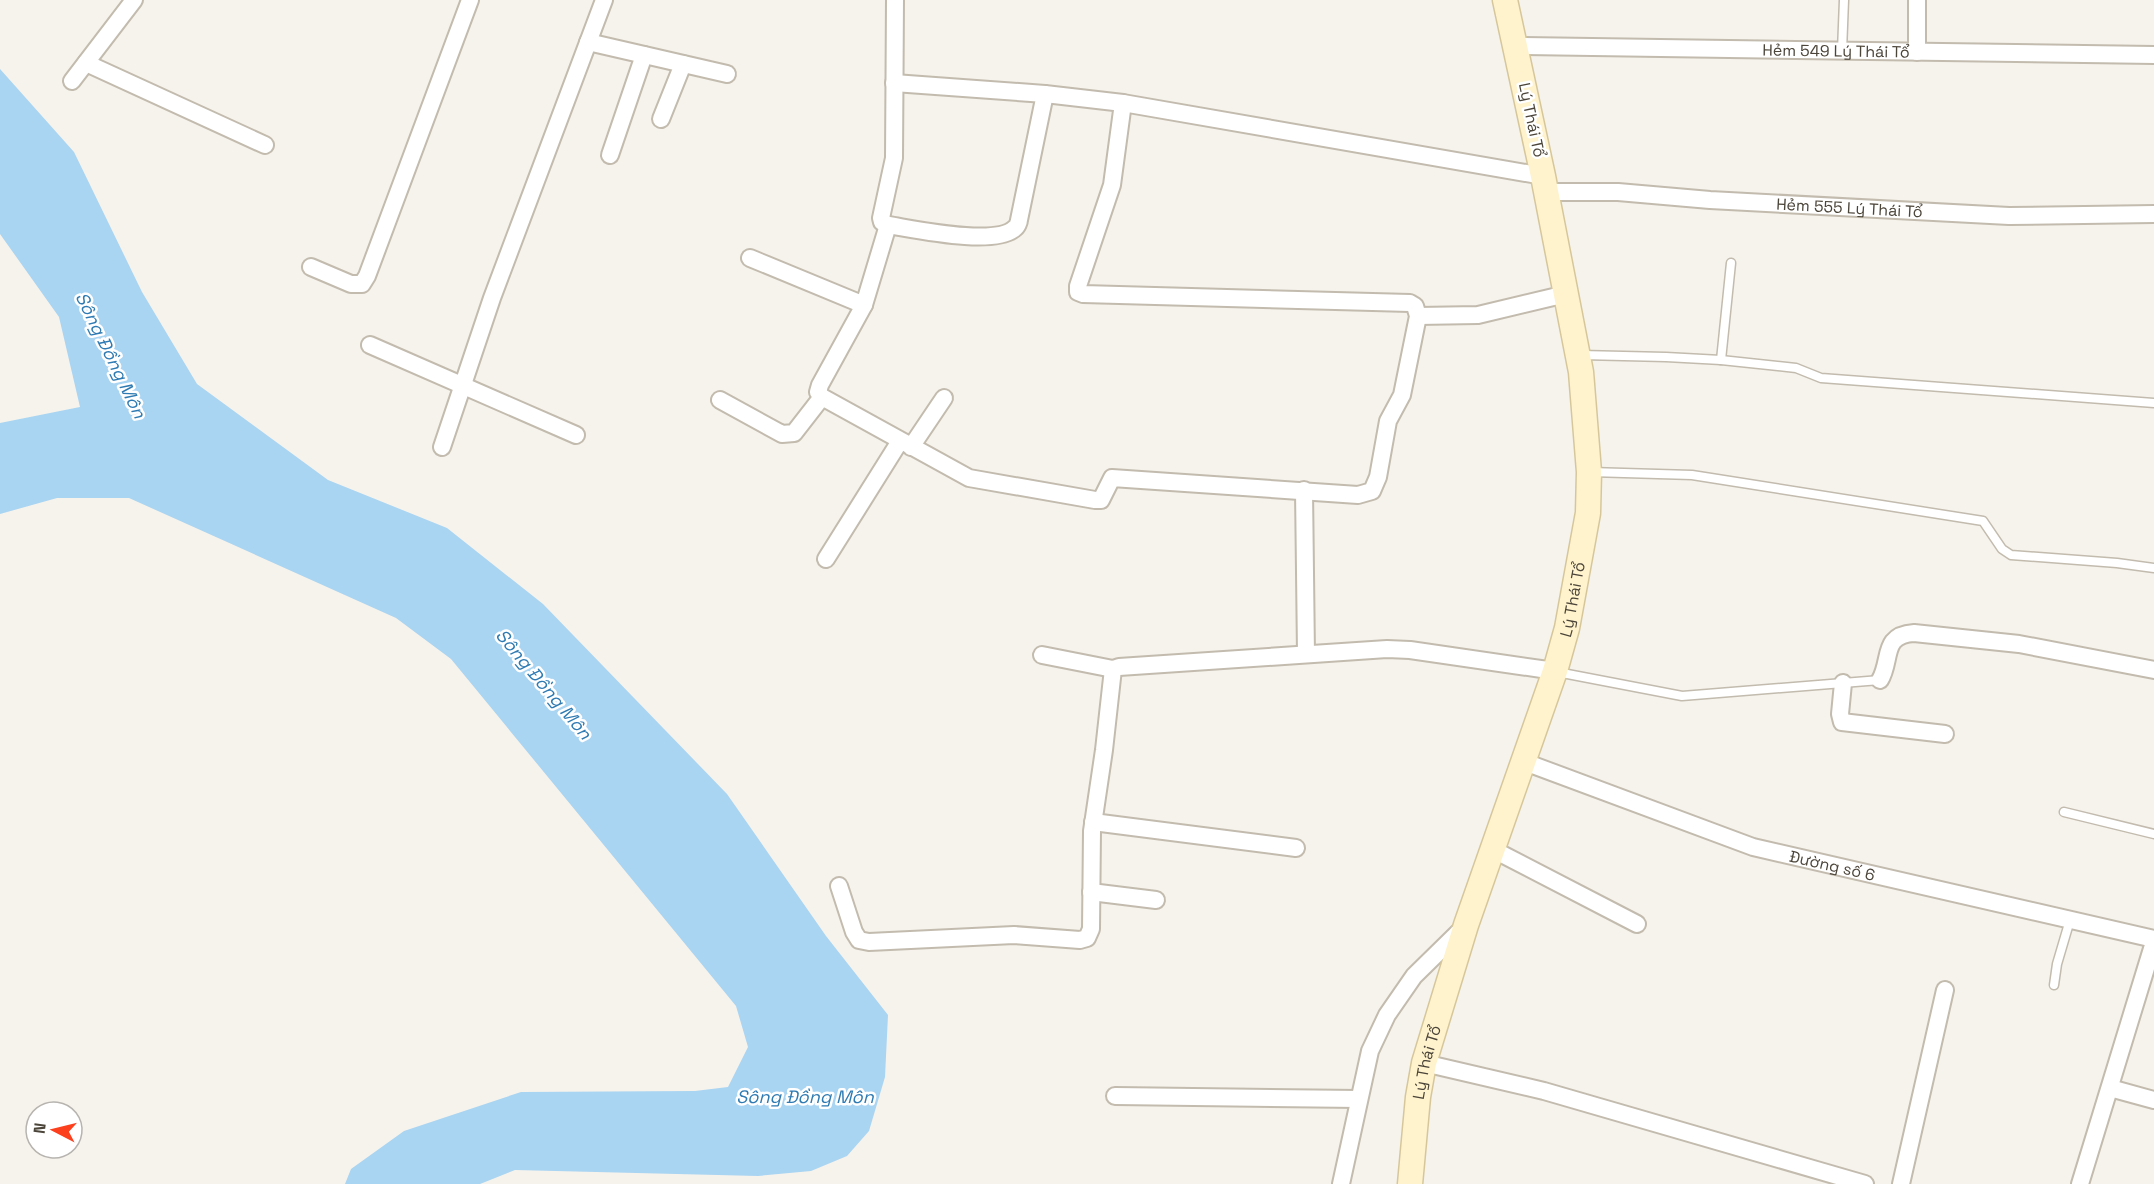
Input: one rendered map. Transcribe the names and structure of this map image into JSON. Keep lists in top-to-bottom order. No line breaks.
{"streets":{"main road":["Lý Thái Tổ"],"street":["Hẻm 549 Lý Thái Tổ","Hẻm 555 Lý Thái Tổ","Đường số 6"]},"crossings":[["Hẻm 549 Lý Thái Tổ","Lý Thái Tổ"],["Lý Thái Tổ","Hẻm 555 Lý Thái Tổ"],["Lý Thái Tổ","Đường số 6"]],"water":["Sông Đồng Môn"],"north":"left"}
